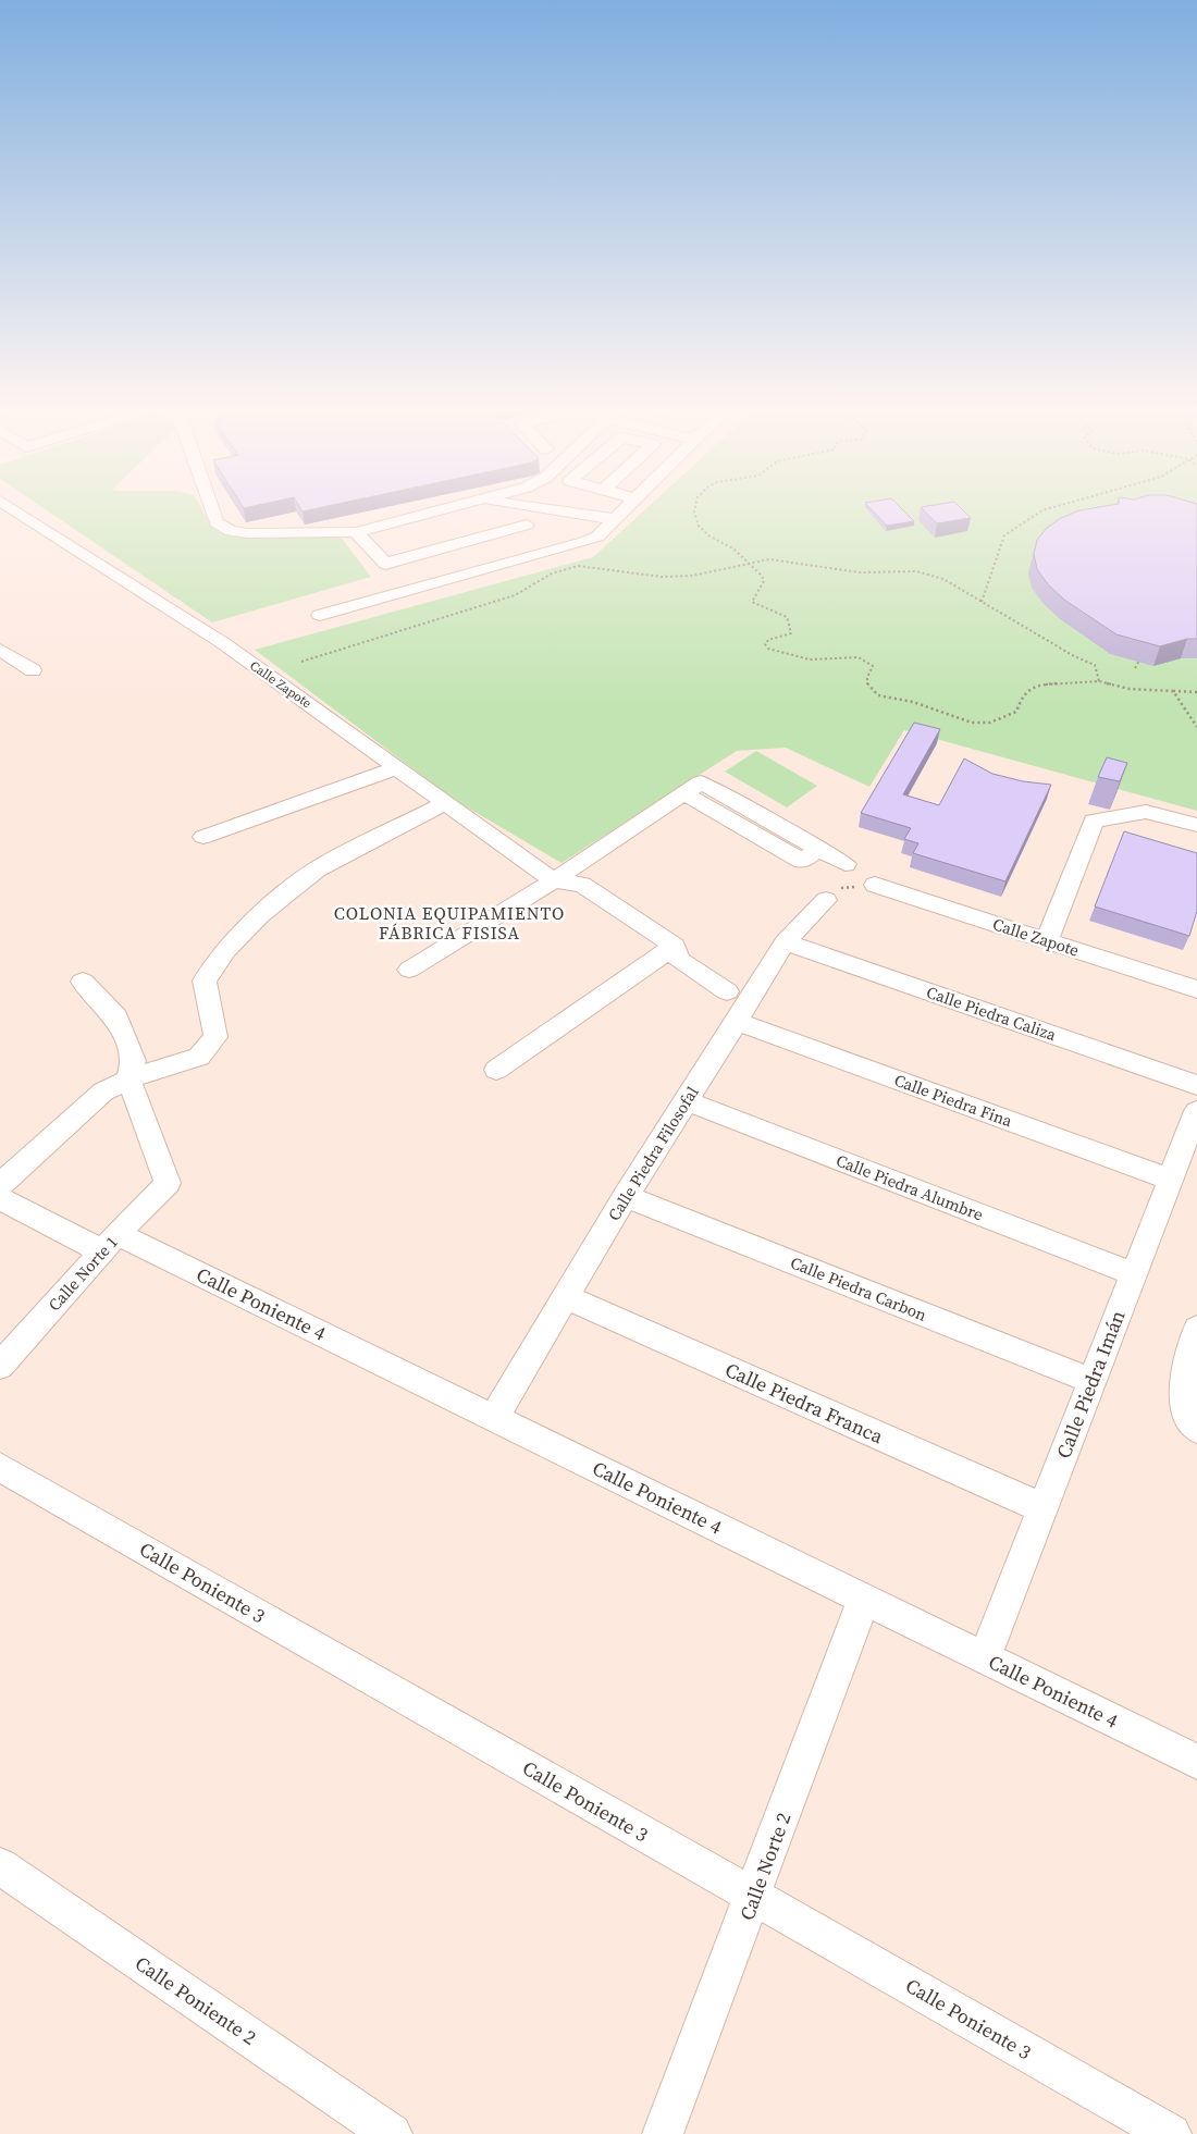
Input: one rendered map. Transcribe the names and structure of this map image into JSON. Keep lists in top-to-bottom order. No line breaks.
{"streets":{"street":["Calle Zapote","Calle Piedra Caliza","Calle Piedra Fina","Calle Piedra Filosofal","Calle Piedra Alumbre","Calle Norte 1","Calle Piedra Carbon","Calle Poniente 4","Calle Piedra Imán","Calle Piedra Franca","Calle Poniente 3","Calle Norte 2","Calle Poniente 2"]},"crossings":[["Calle Piedra Caliza","Calle Piedra Filosofal"],["Calle Piedra Fina","Calle Piedra Filosofal"],["Calle Piedra Fina","Calle Piedra Imán"],["Calle Piedra Filosofal","Calle Piedra Alumbre"],["Calle Piedra Filosofal","Calle Piedra Carbon"],["Calle Piedra Filosofal","Calle Poniente 4"],["Calle Piedra Filosofal","Calle Piedra Franca"],["Calle Piedra Alumbre","Calle Piedra Imán"],["Calle Norte 1","Calle Poniente 4"],["Calle Piedra Carbon","Calle Piedra Imán"],["Calle Poniente 4","Calle Piedra Imán"],["Calle Poniente 4","Calle Norte 2"],["Calle Piedra Imán","Calle Piedra Franca"],["Calle Poniente 3","Calle Norte 2"]],"districts":["COLONIA EQUIPAMIENTO FÁBRICA FISISA"]}
